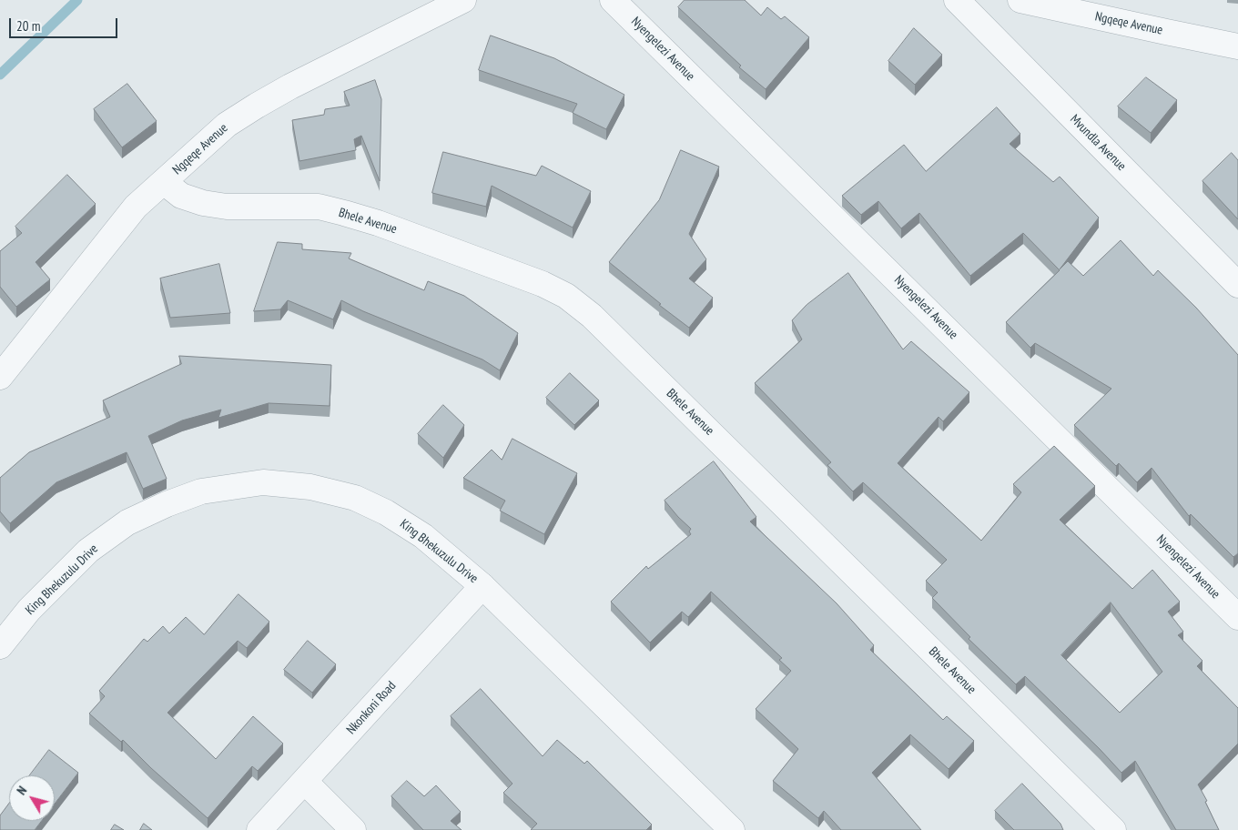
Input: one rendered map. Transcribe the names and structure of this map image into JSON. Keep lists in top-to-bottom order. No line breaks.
{"streets":{"street":["Ngqeqe Avenue","Nyengelezi Avenue","Mvundla Avenue","Bhele Avenue","King Bhekuzulu Drive","Nkonkoni Road"]},"crossings":[["Ngqeqe Avenue","Bhele Avenue"],["King Bhekuzulu Drive","Nkonkoni Road"]],"scale_bar":"20 m","north":"top left"}
